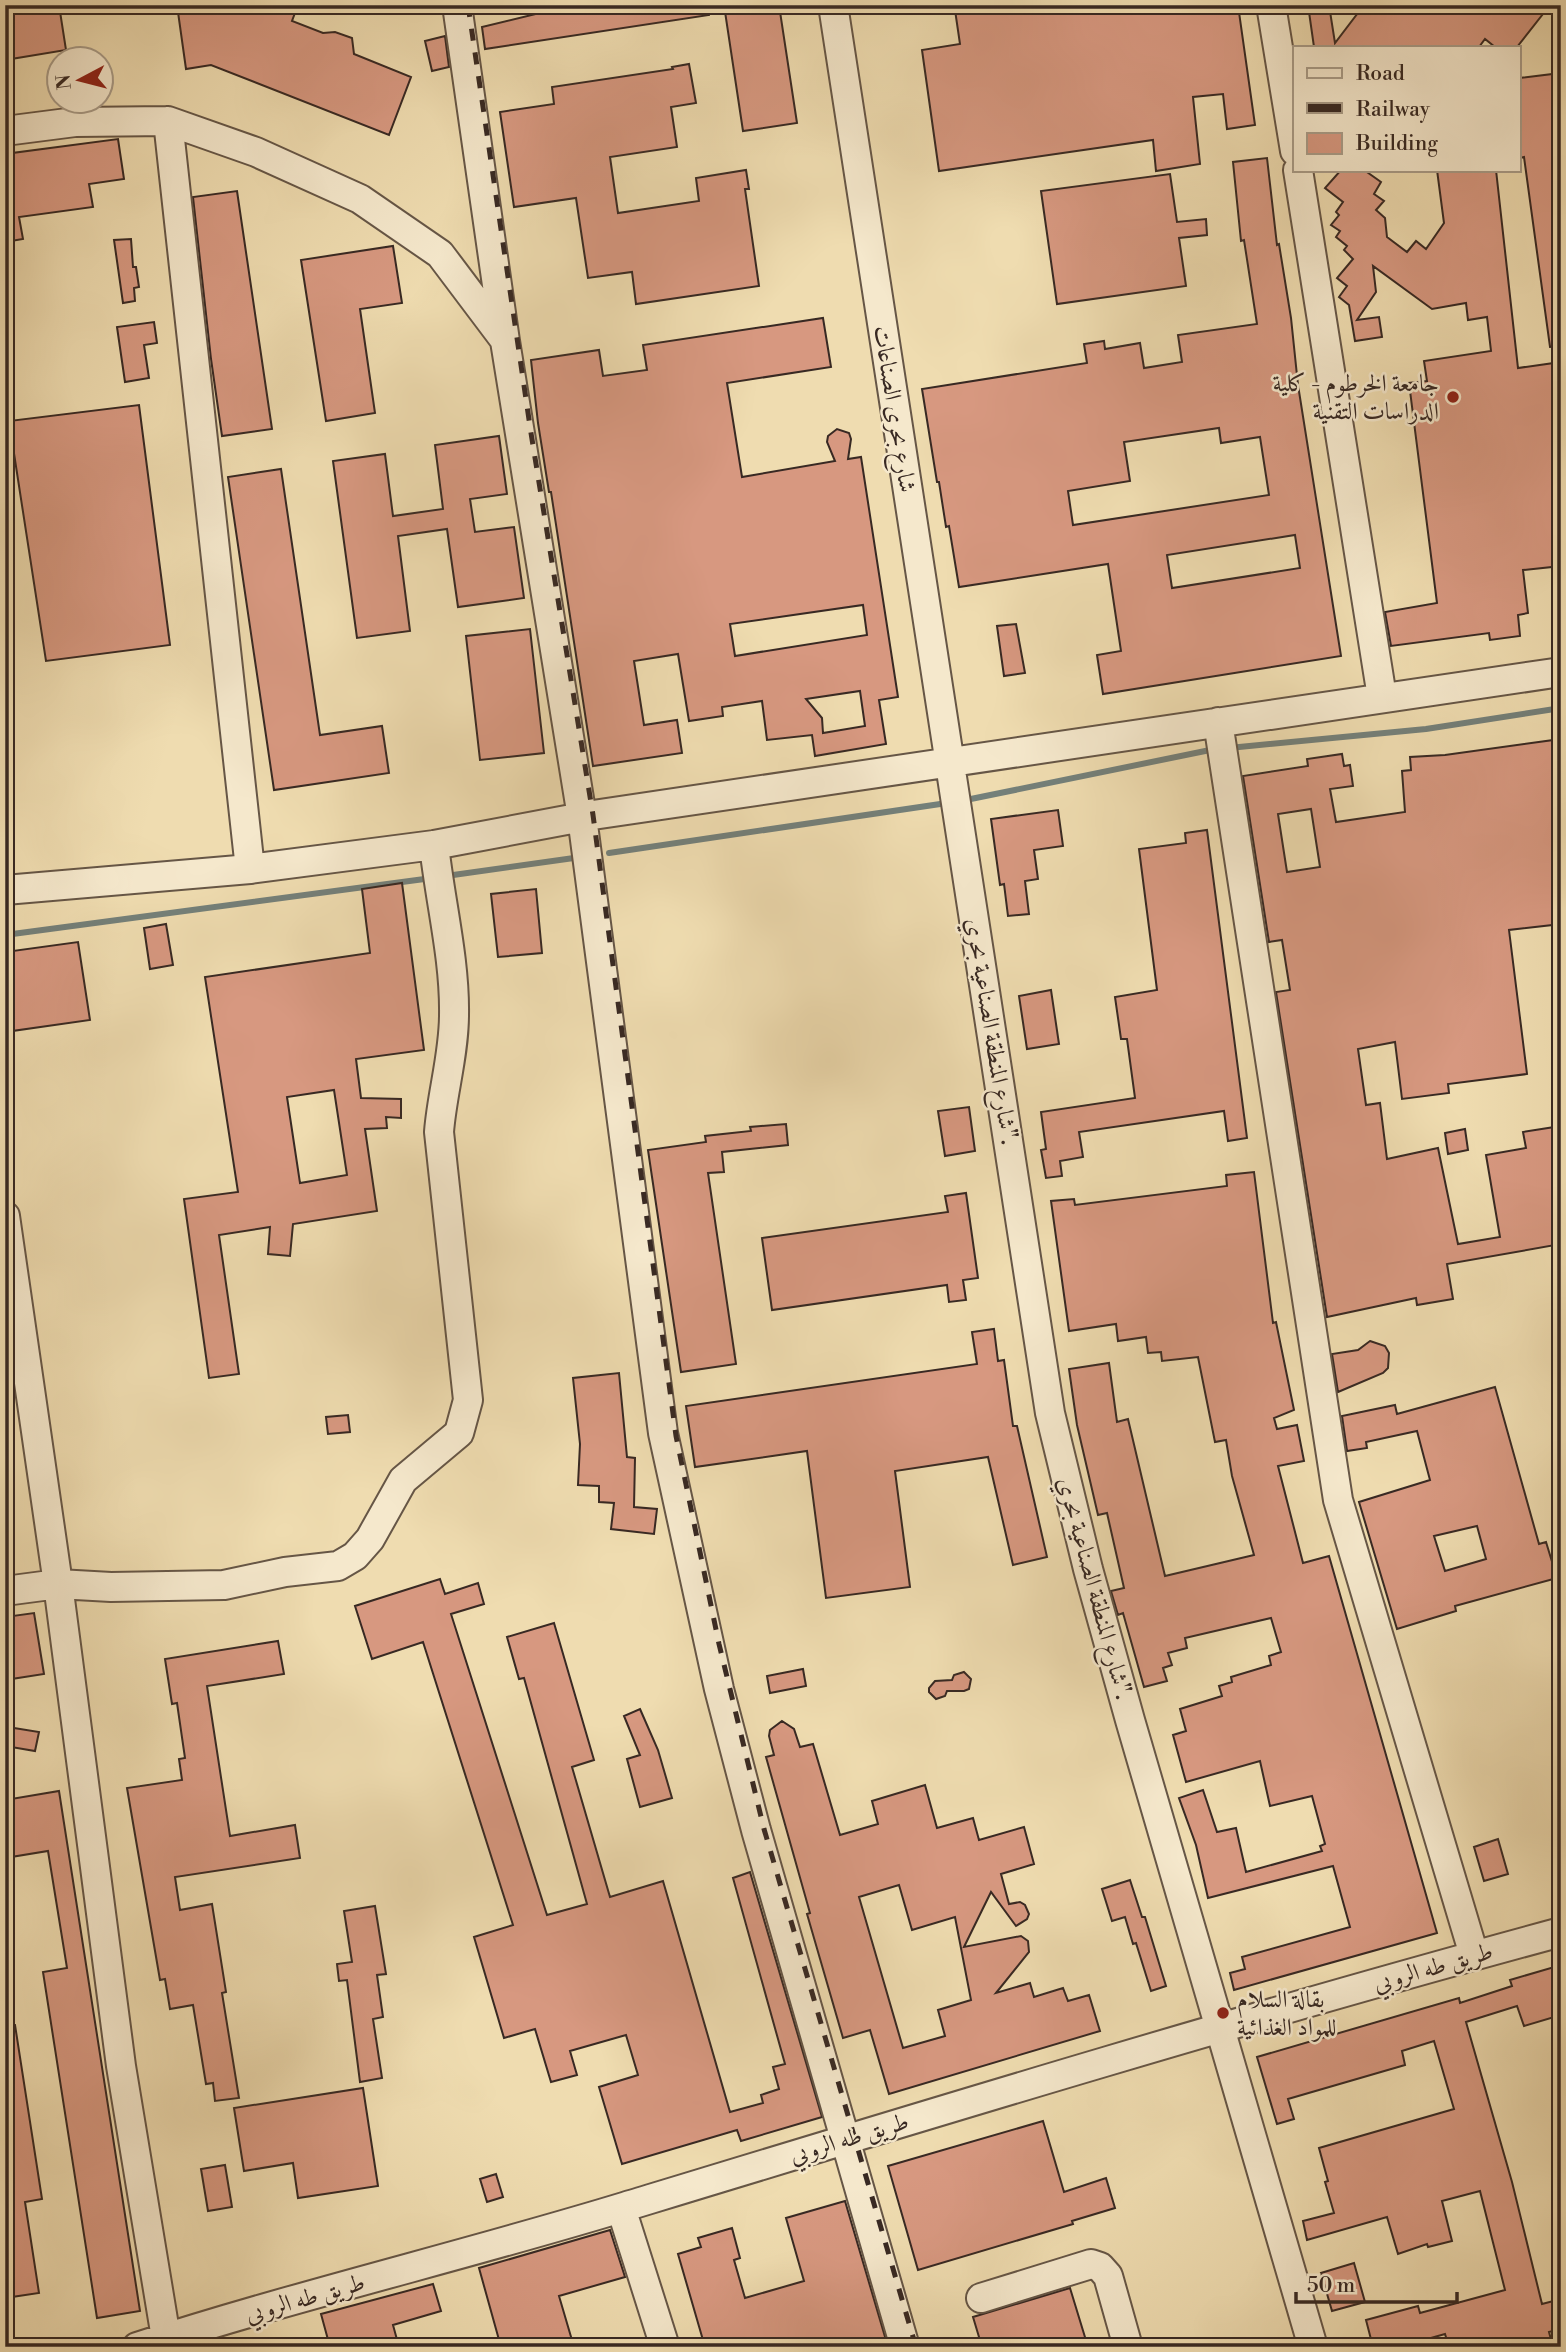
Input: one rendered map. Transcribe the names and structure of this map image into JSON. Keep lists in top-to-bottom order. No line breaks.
{"streets":{"street":["شارع بحرى الصناعات","شارع المنطقة الصناعية بحري\".","طريق طه الروبي"]},"crossings":[["شارع بحرى الصناعات","شارع المنطقة الصناعية بحري\"."],["شارع المنطقة الصناعية بحري\".","طريق طه الروبي"]],"places":["جامعة الخرطوم - كلية الدراسات التقنية","بقالة السلام للمواد الغذائية"],"legend":["Road","Railway","Building"],"scale_bar":"50 m","north":"left"}
